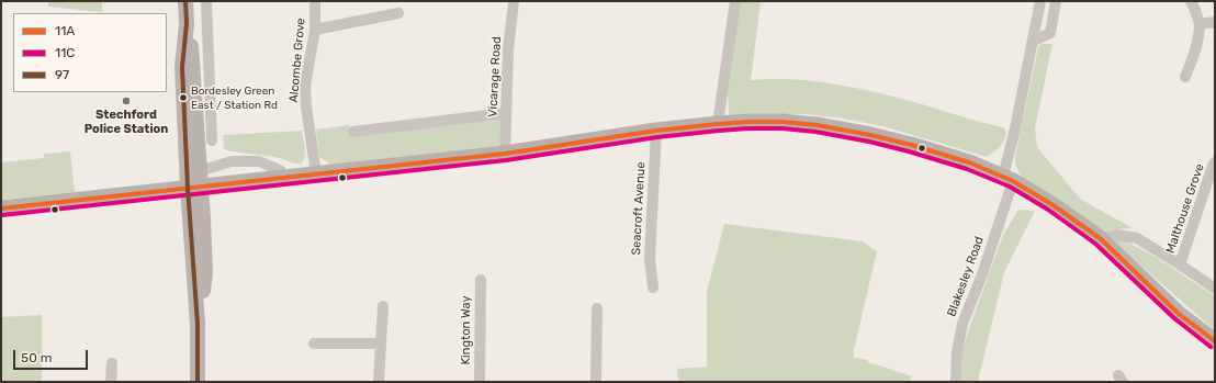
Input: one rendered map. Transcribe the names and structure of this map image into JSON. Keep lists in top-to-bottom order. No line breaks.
{"streets":{"street":["Alcombe Grove","Vicarage Road","Seacroft Avenue","Malthouse Grove","Blakesley Road","Kington Way"]},"places":["Bordesley Green East / Station Rd","Stechford Police Station"],"lines":["transit line 97","transit line 11A","transit line 11C"],"legend":["11A","11C","97"],"scale_bar":"50 m"}
